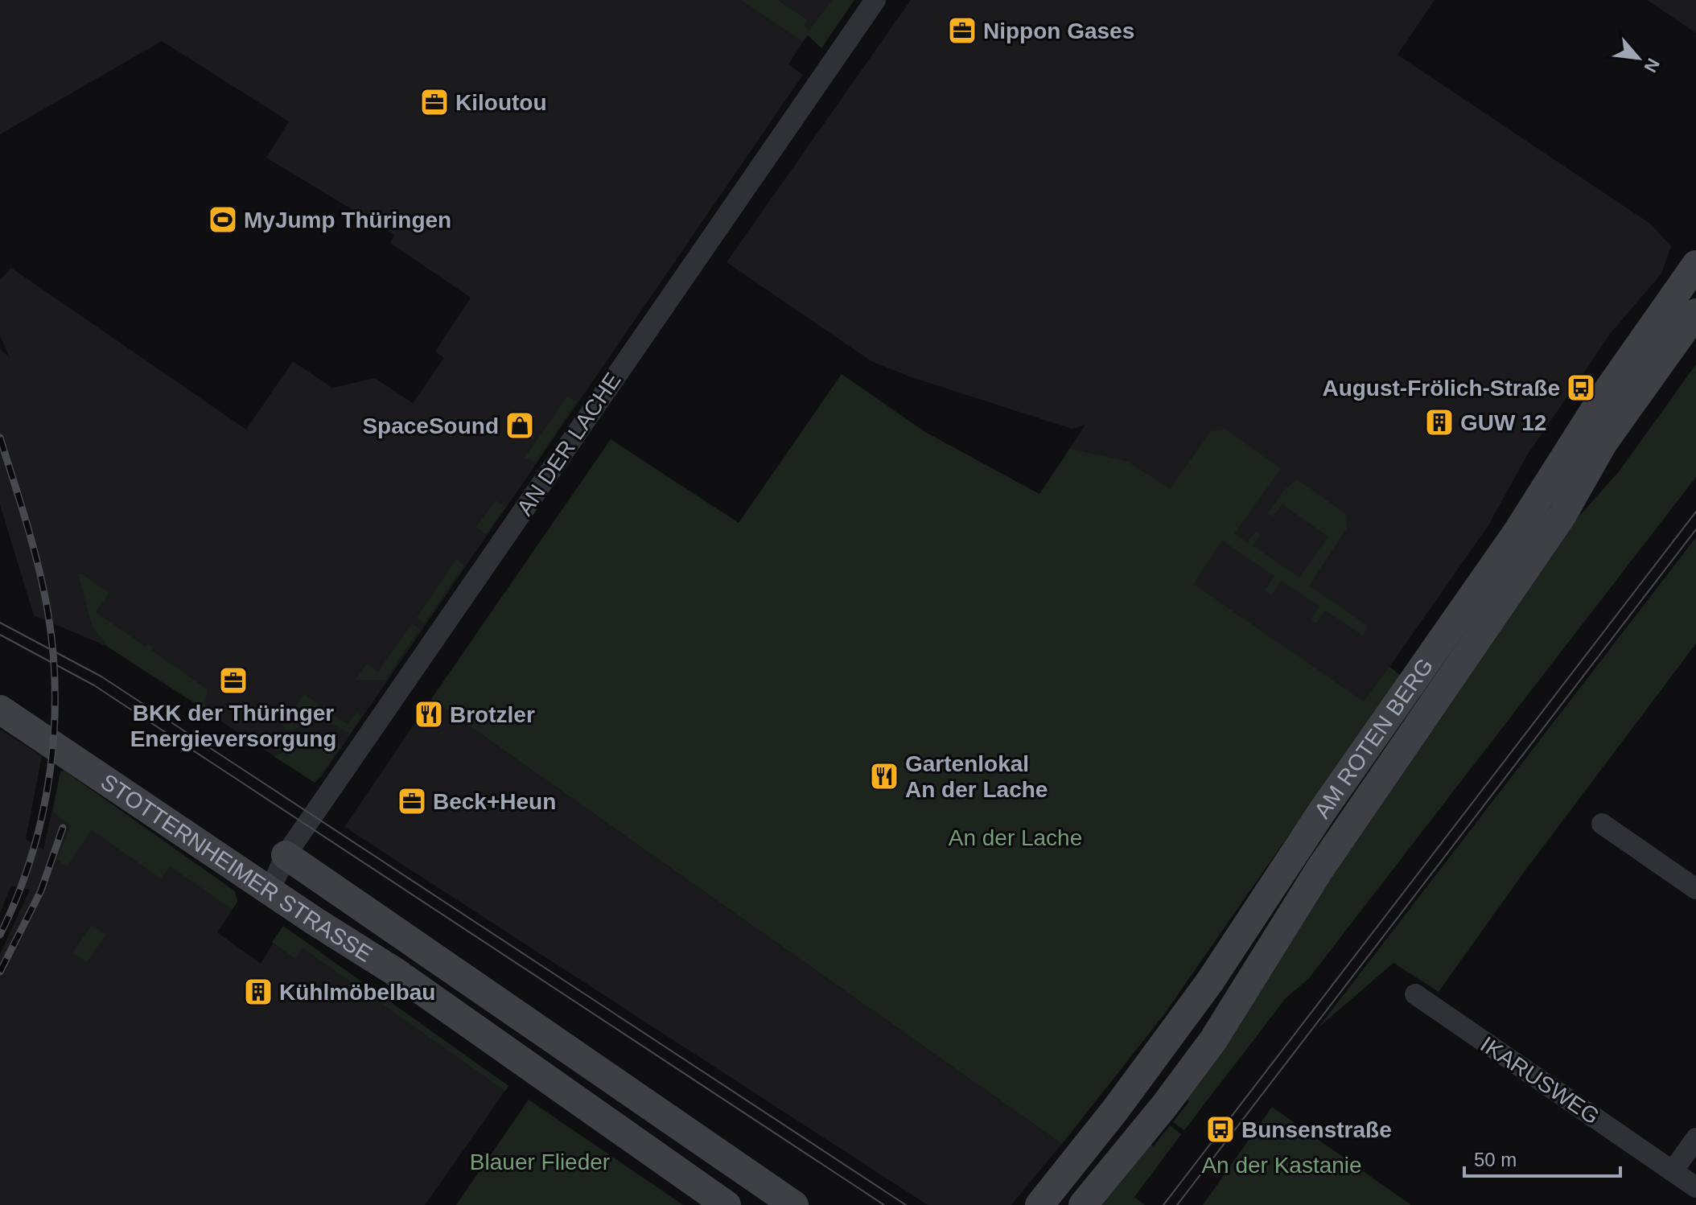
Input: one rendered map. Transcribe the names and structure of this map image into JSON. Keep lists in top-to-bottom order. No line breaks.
{"streets":{"main road":["AM ROTEN BERG","STOTTERNHEIMER STRASSE"],"street":["AN DER LACHE","IKARUSWEG"]},"crossings":[["AN DER LACHE","STOTTERNHEIMER STRASSE"]],"parks":["An der Lache","Blauer Flieder","An der Kastanie"],"places":{"office":["Nippon Gases","Kiloutou","BKK der Thüringer Energieversorgung","Beck+Heun"],"sports":["MyJump Thüringen"],"bus stop":["August-Frölich-Straße","Bunsenstraße"],"building":["GUW 12","Kühlmöbelbau"],"shop":["SpaceSound"],"restaurant":["Brotzler","Gartenlokal An der Lache"]},"scale_bar":"50 m","north":"bottom right"}
